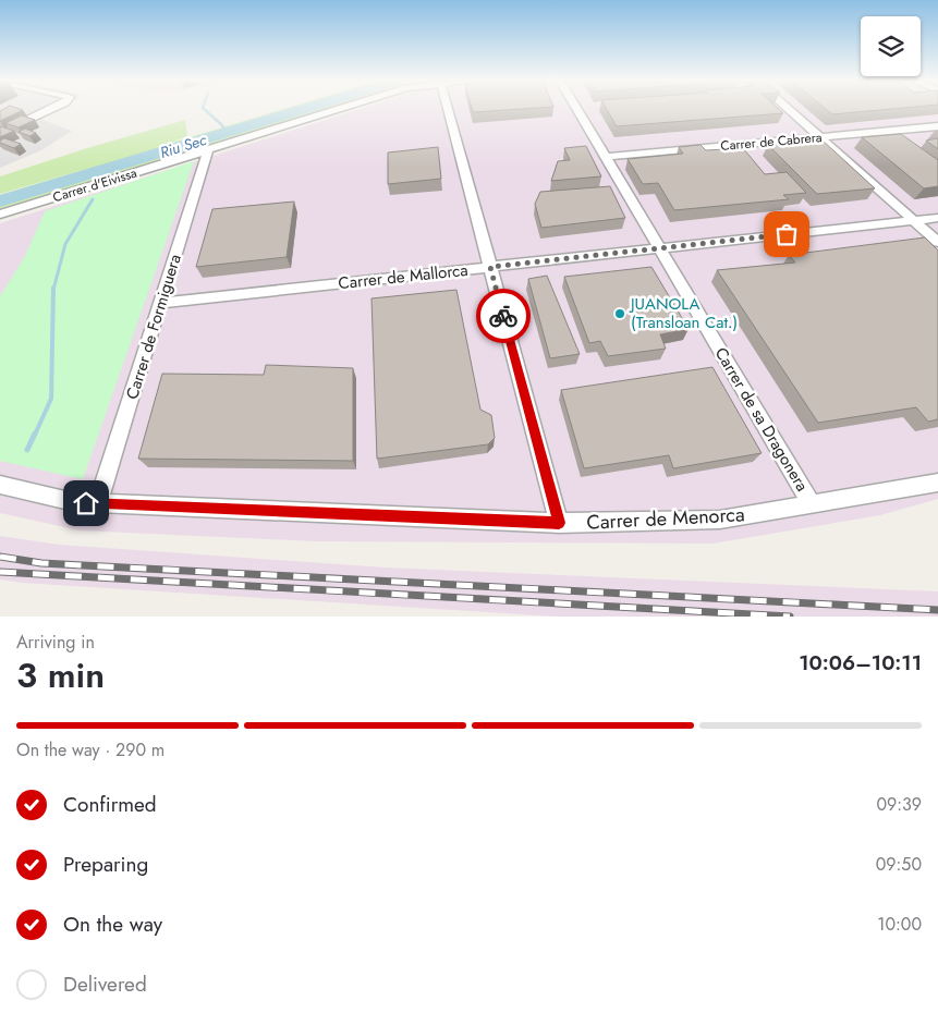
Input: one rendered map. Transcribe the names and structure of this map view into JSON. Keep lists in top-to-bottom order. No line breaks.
{"streets":{"street":["Carrer de Cabrera","Carrer d'Eivissa","Carrer de Mallorca","Carrer de Formiguera","Carrer de sa Dragonera","Carrer de Menorca"]},"crossings":[["Carrer de Cabrera","Carrer de sa Dragonera"],["Carrer d'Eivissa","Carrer de Formiguera"],["Carrer de Mallorca","Carrer de Formiguera"],["Carrer de Mallorca","Carrer de sa Dragonera"],["Carrer de Formiguera","Carrer de Menorca"],["Carrer de sa Dragonera","Carrer de Menorca"]],"water":["Riu Sec"],"places":["JUANOLA (Transloan Cat.)"],"page":{"heading":["3 min","Arriving in","10:06–10:11"],"bar":"On the way · 290 m","list":[["Confirmed","09:39"],["Preparing","09:50"],["On the way","10:00"],"Delivered"]}}
